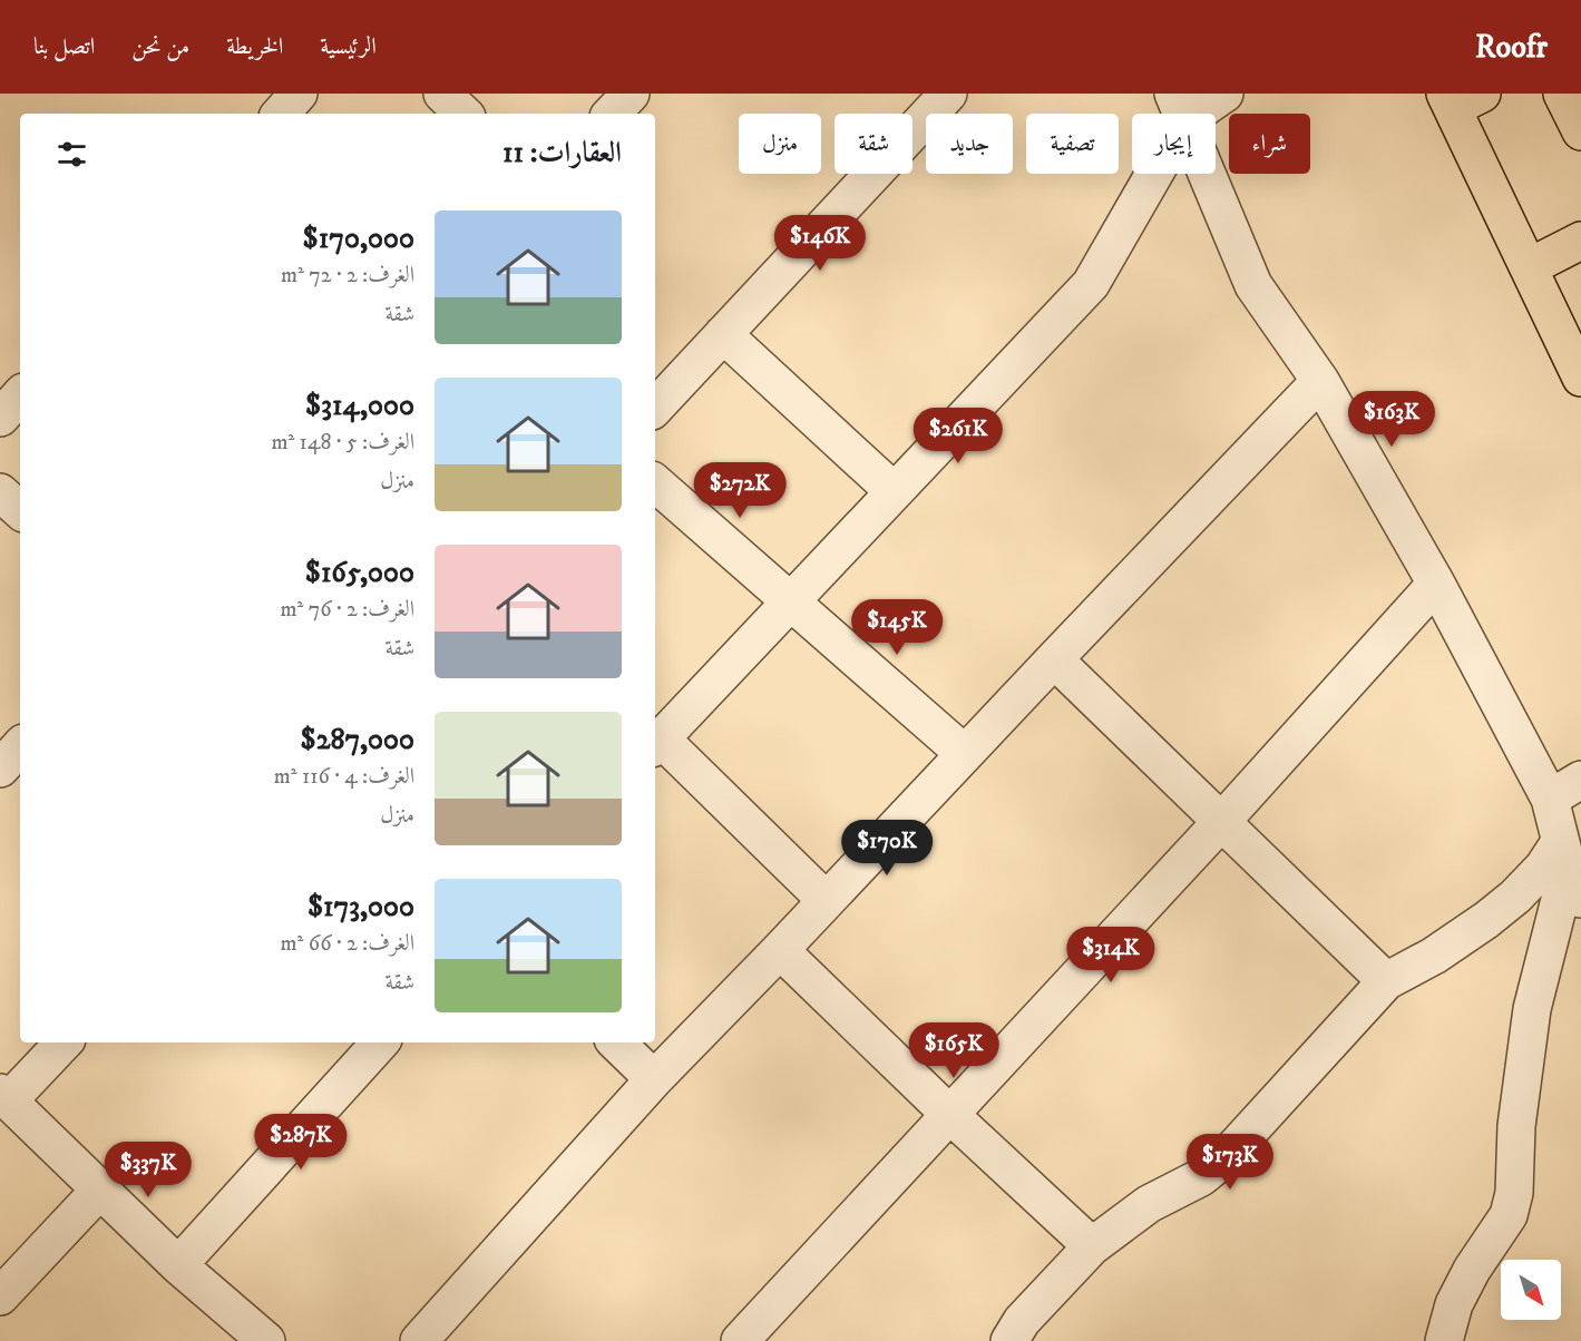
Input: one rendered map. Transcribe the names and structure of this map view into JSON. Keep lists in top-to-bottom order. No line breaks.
{"north":"bottom right","page":{"header":"Roofr","nav":["الرئيسية","الخريطة","من نحن","اتصل بنا"],"chip":["شراء","إيجار","تصفية","جديد","شقة","منزل"],"heading":"العقارات: 11","list":[{"name":"$170,000","note":"الغرف: 2 · 72 m² · شقة"},{"name":"$314,000","note":"الغرف: 5 · 148 m² · منزل"},{"name":"$165,000","note":"الغرف: 2 · 76 m² · شقة"},{"name":"$287,000","note":"الغرف: 4 · 116 m² · منزل"},{"name":"$173,000","note":"الغرف: 2 · 66 m² · شقة"}],"price":["$146K","$163K","$261K","$272K","$145K","$170K","$314K","$165K","$287K","$173K","$337K"]}}
